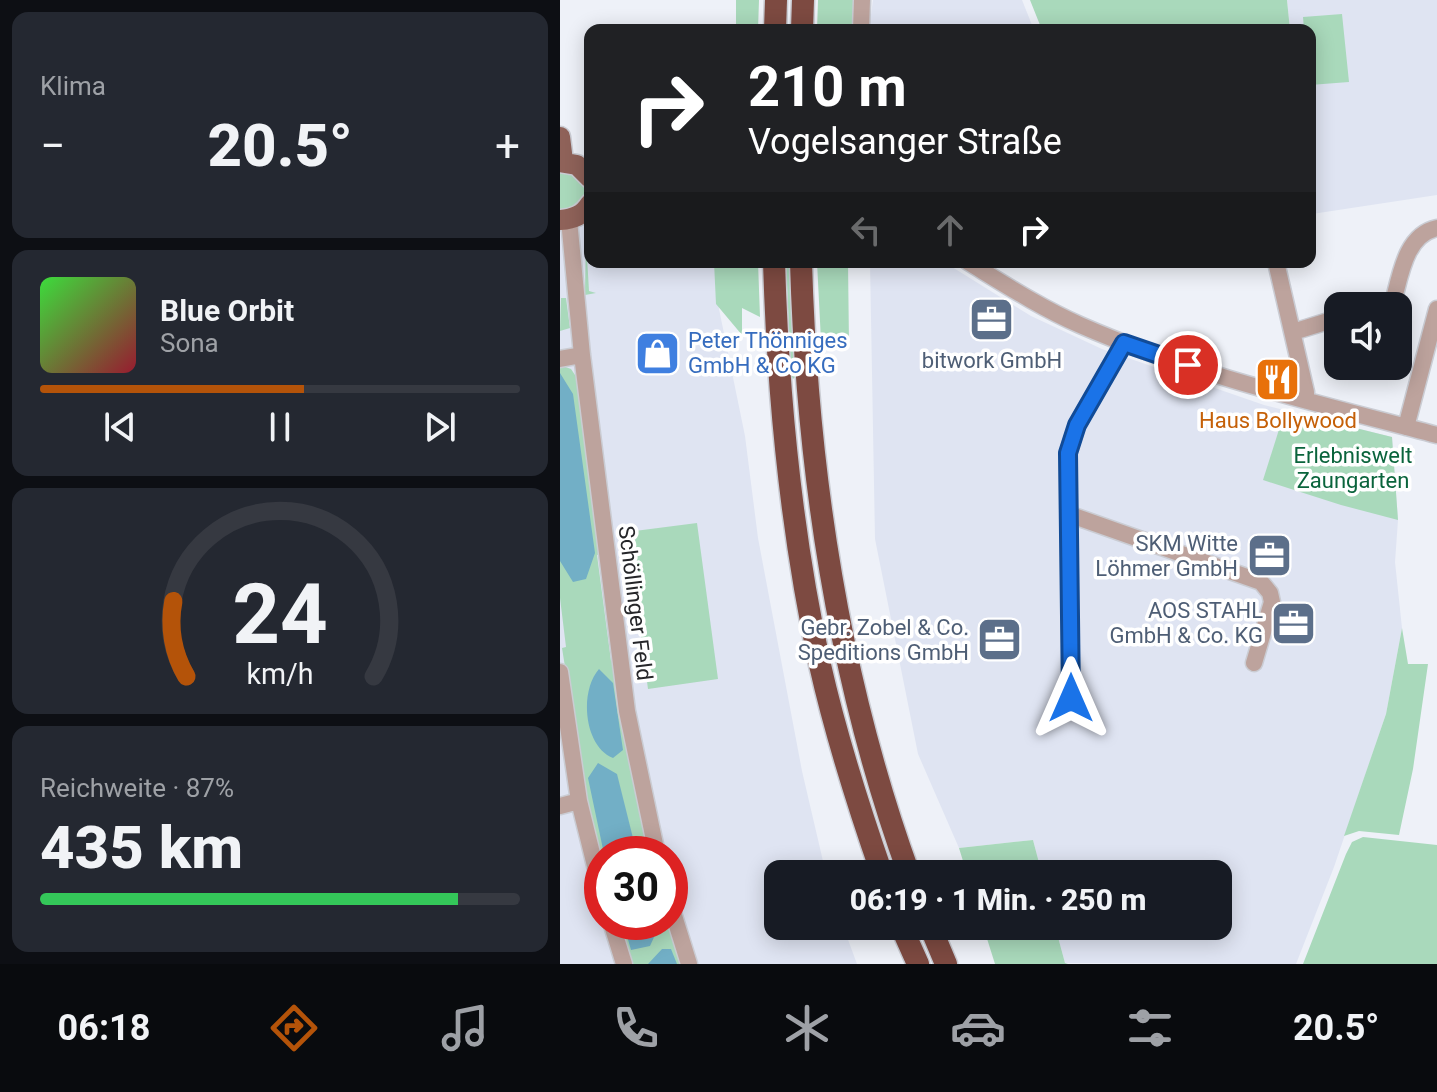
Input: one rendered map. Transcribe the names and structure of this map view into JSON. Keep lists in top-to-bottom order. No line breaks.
{"streets":{"street":["Schöllinger Feld"]},"parks":["Erlebniswelt Zaungarten"],"places":{"office":["bitwork GmbH","SKM Witte Löhmer GmbH","AOS STAHL GmbH & Co. KG","Gebr. Zobel & Co. Speditions GmbH"],"shop":["Peter Thönniges GmbH & Co KG"],"restaurant":["Haus Bollywood"]},"page":{"tile":["Klima",["Reichweite · 87%","435 km"]],"turn":["210 m","Vogelsanger Straße"],"heat":["−","20.5°","+"],"song":["Blue Orbit","Sona"],"limit":"30","trip":"06:19 · 1 Min. · 250 m","tabs":["06:18","20.5°"],"gauge":["24","km/h"]}}
